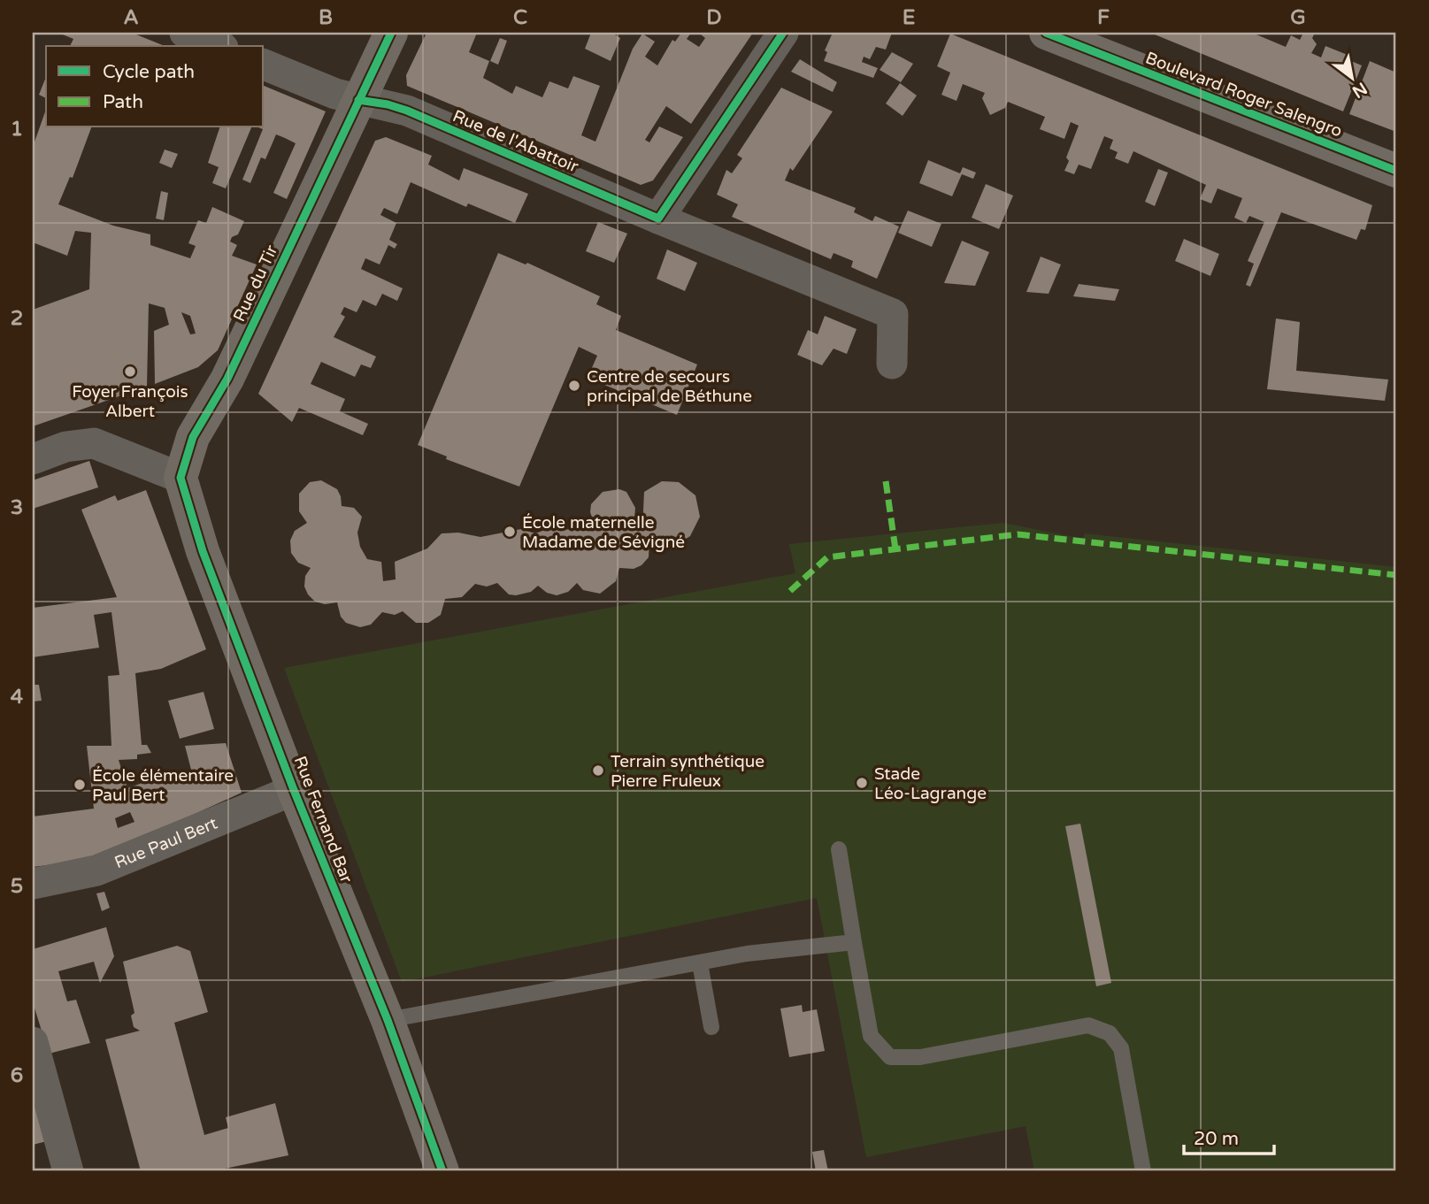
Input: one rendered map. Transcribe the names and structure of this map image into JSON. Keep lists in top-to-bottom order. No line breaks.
{"streets":{"street":["Boulevard Roger Salengro","Rue de l'Abattoir","Rue du Tir","Rue Fernand Bar","Rue Paul Bert"]},"crossings":[["Rue de l'Abattoir","Rue du Tir"],["Rue du Tir","Rue Fernand Bar"],["Rue Fernand Bar","Rue Paul Bert"]],"places":["Foyer François Albert","Centre de secours principal de Béthune","École maternelle Madame de Sévigné","Terrain synthétique Pierre Fruleux","Stade Léo-Lagrange","École élémentaire Paul Bert"],"legend":["Cycle path","Path"],"scale_bar":"20 m","north":"bottom right","grid":{"columns":["A","B","C","D","E","F","G"],"rows":["1","2","3","4","5","6"]}}
